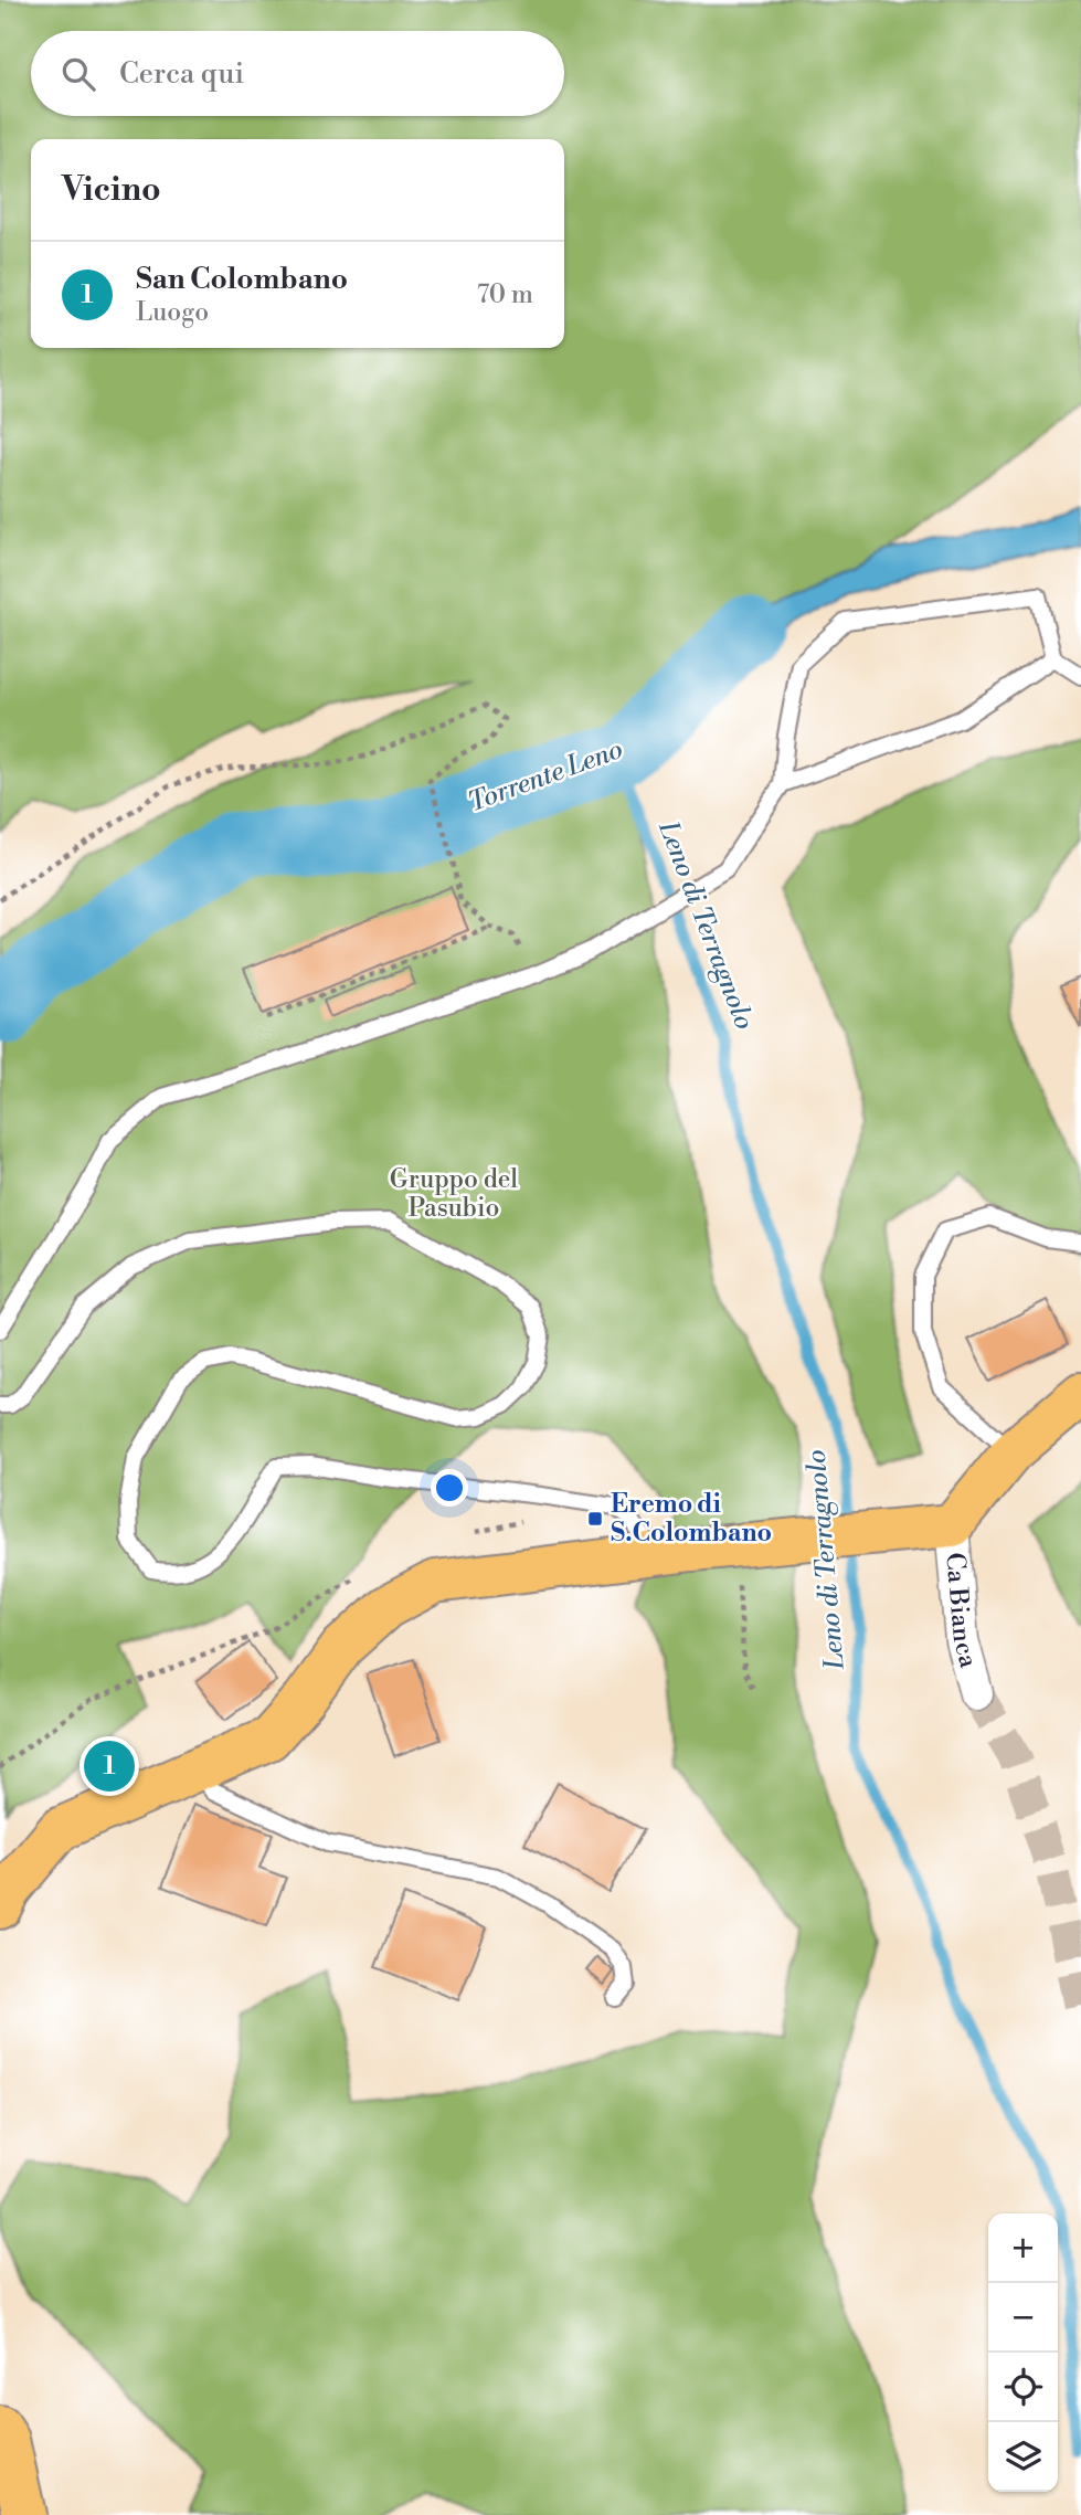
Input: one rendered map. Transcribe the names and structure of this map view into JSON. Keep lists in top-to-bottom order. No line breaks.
{"streets":{"street":["Ca Bianca"]},"water":["Torrente Leno","Leno di Terragnolo"],"parks":["Gruppo del Pasubio"],"places":{"transit":["Eremo di S.Colombano"]},"page":{"search":"Cerca qui","heading":"Vicino","list":[{"mark":"1","name":"San Colombano","note":"Luogo","value":"70 m"}],"pins":"1","map_buttons":["+","−"]}}
